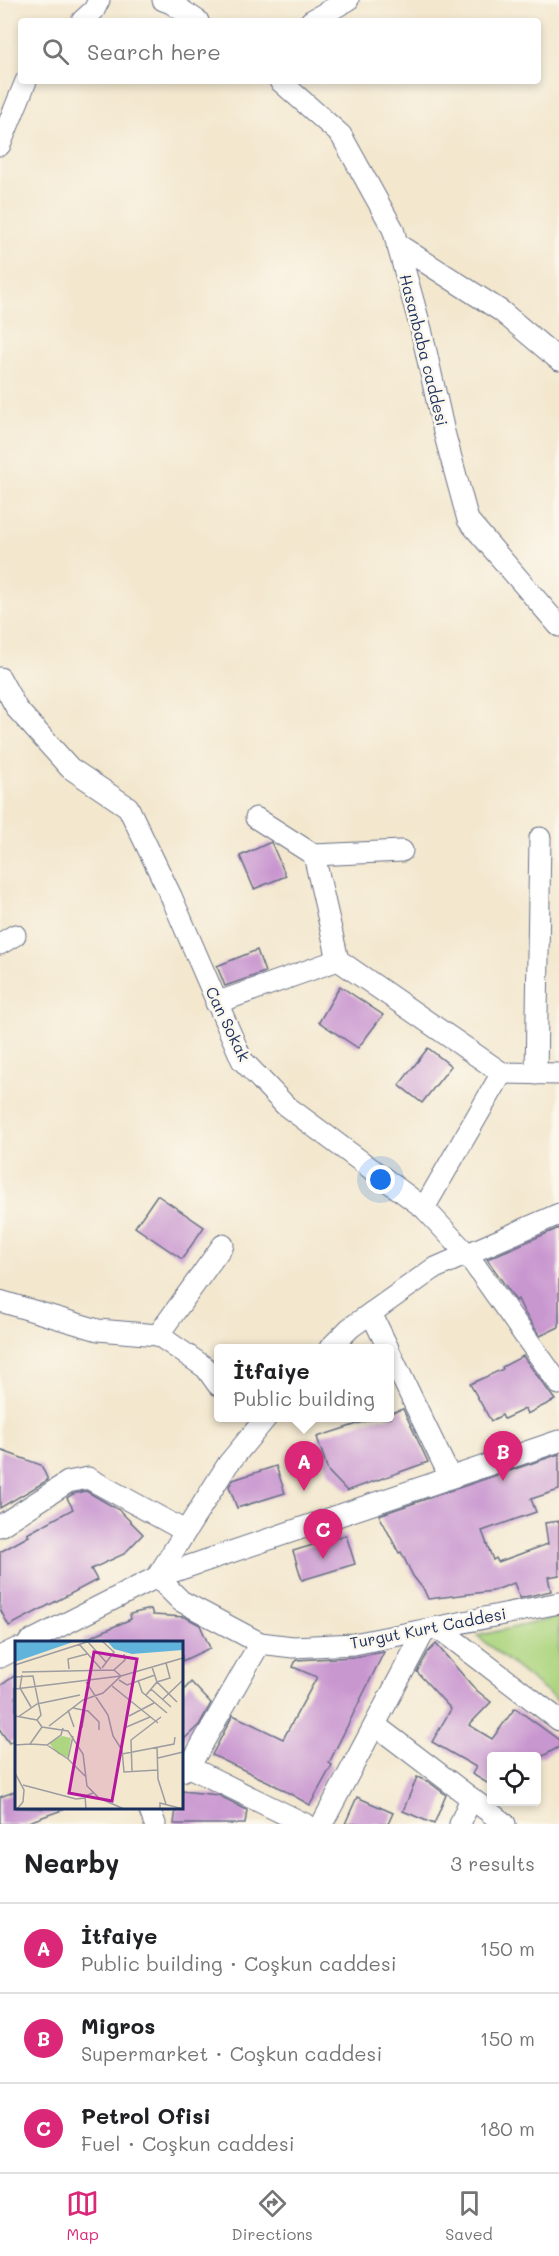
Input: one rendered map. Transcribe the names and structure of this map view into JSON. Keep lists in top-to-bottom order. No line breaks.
{"streets":{"street":["Hasanbaba caddesi","Can Sokak","Turgut Kurt Caddesi"]},"page":{"search":"Search here","popup":["İtfaiye","Public building"],"pins":["B","A","C"],"heading":["Nearby","3 results"],"list":[{"mark":"A","name":"İtfaiye","note":"Public building · Coşkun caddesi","value":"150 m"},{"mark":"B","name":"Migros","note":"Supermarket · Coşkun caddesi","value":"150 m"},{"mark":"C","name":"Petrol Ofisi","note":"Fuel · Coşkun caddesi","value":"180 m"}],"nav":["Map","Directions","Saved"]}}
